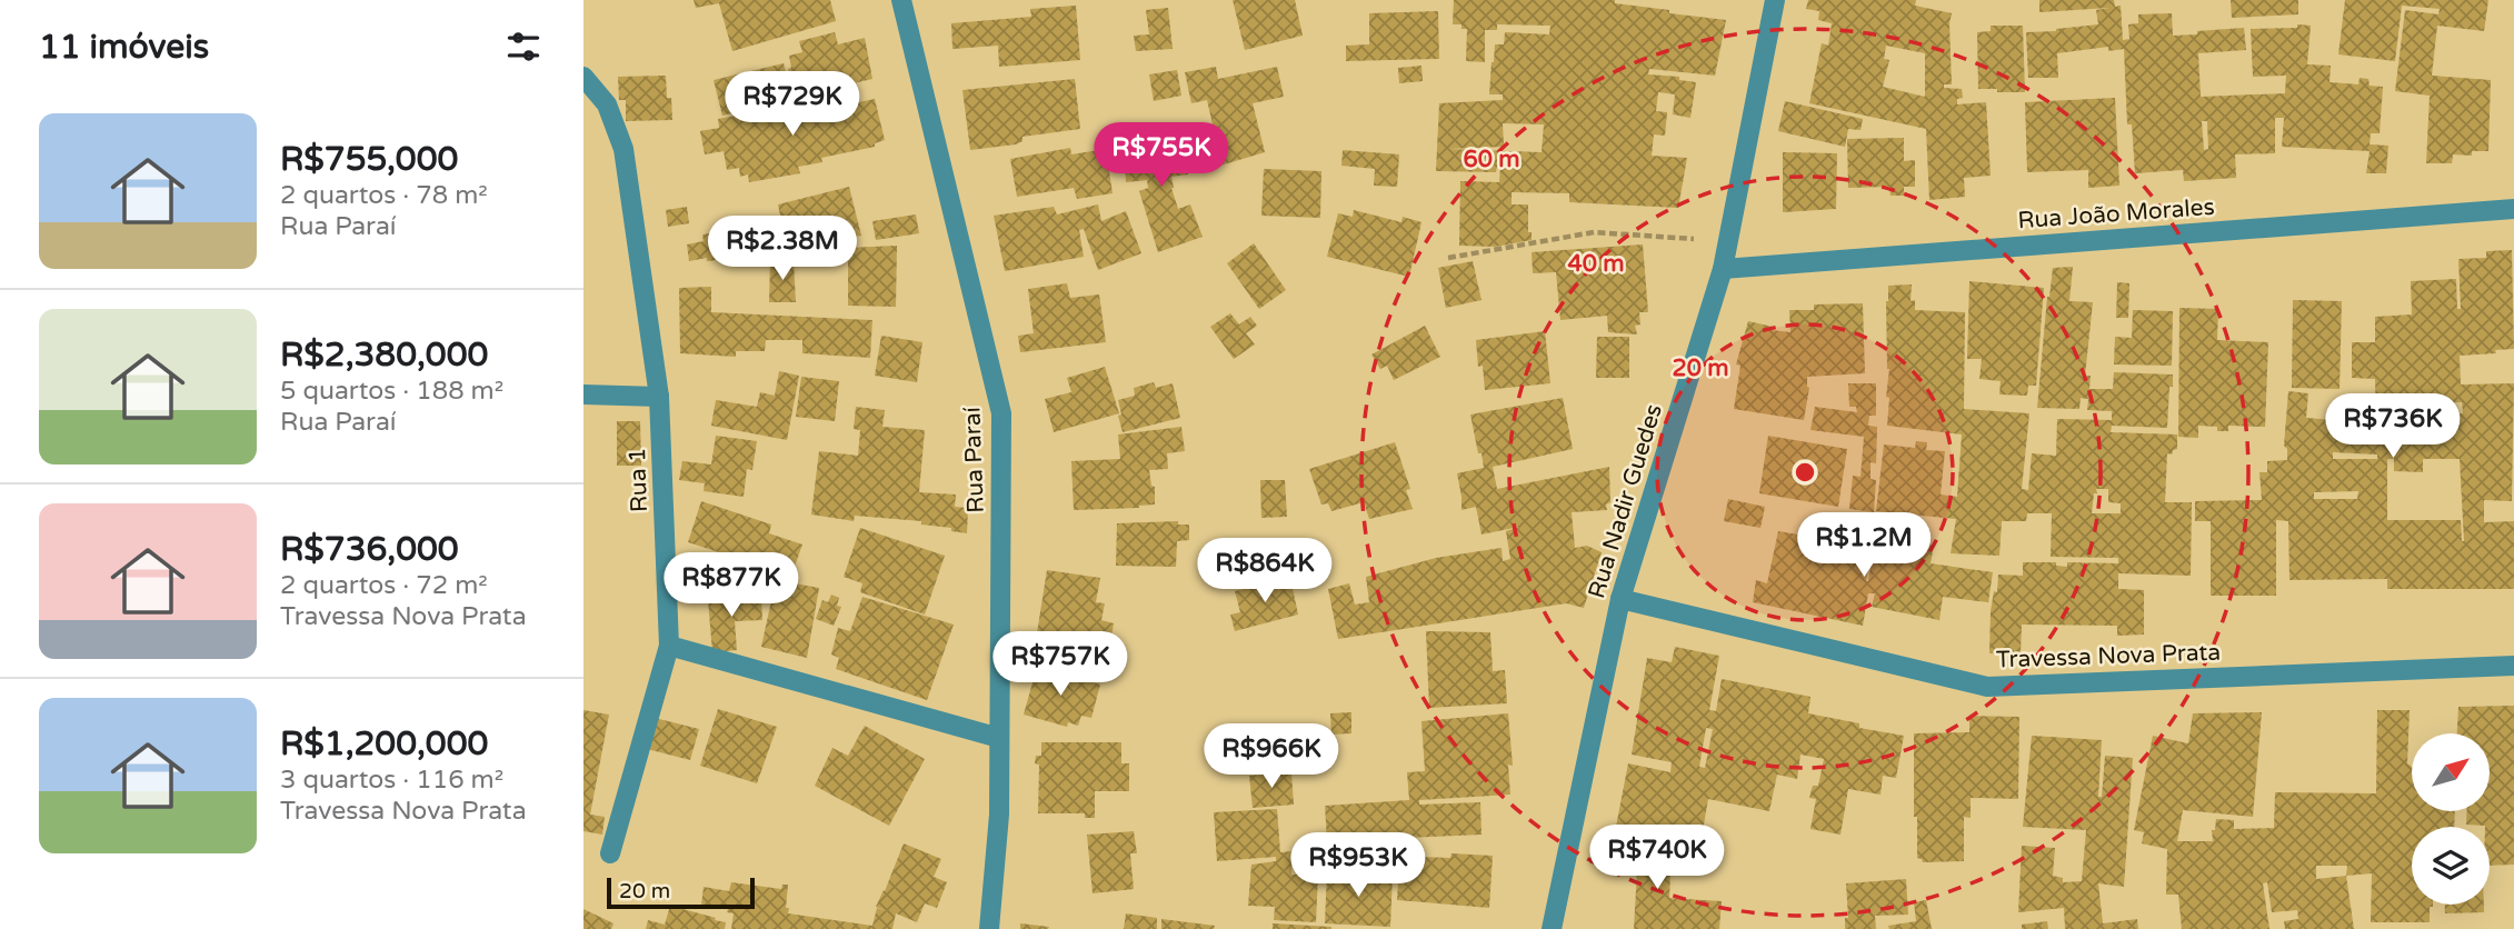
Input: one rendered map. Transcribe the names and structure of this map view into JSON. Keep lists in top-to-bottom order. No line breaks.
{"streets":{"street":["Rua João Morales","Rua Paraí","Rua 1","Rua Nadir Guedes","Travessa Nova Prata"]},"crossings":[["Rua João Morales","Rua Nadir Guedes"],["Rua Nadir Guedes","Travessa Nova Prata"]],"scale_bar":"20 m","north":"top right","page":{"heading":"11 imóveis","price":["R$729K","R$755K","R$2.38M","R$736K","R$1.2M","R$864K","R$877K","R$757K","R$966K","R$740K","R$953K"],"list":[{"name":"R$755,000","note":"2 quartos · 78 m² · Rua Paraí"},{"name":"R$2,380,000","note":"5 quartos · 188 m² · Rua Paraí"},{"name":"R$736,000","note":"2 quartos · 72 m² · Travessa Nova Prata"},{"name":"R$1,200,000","note":"3 quartos · 116 m² · Travessa Nova Prata"}],"scale":"20 m"},"rings":["60 m","40 m","20 m"]}
